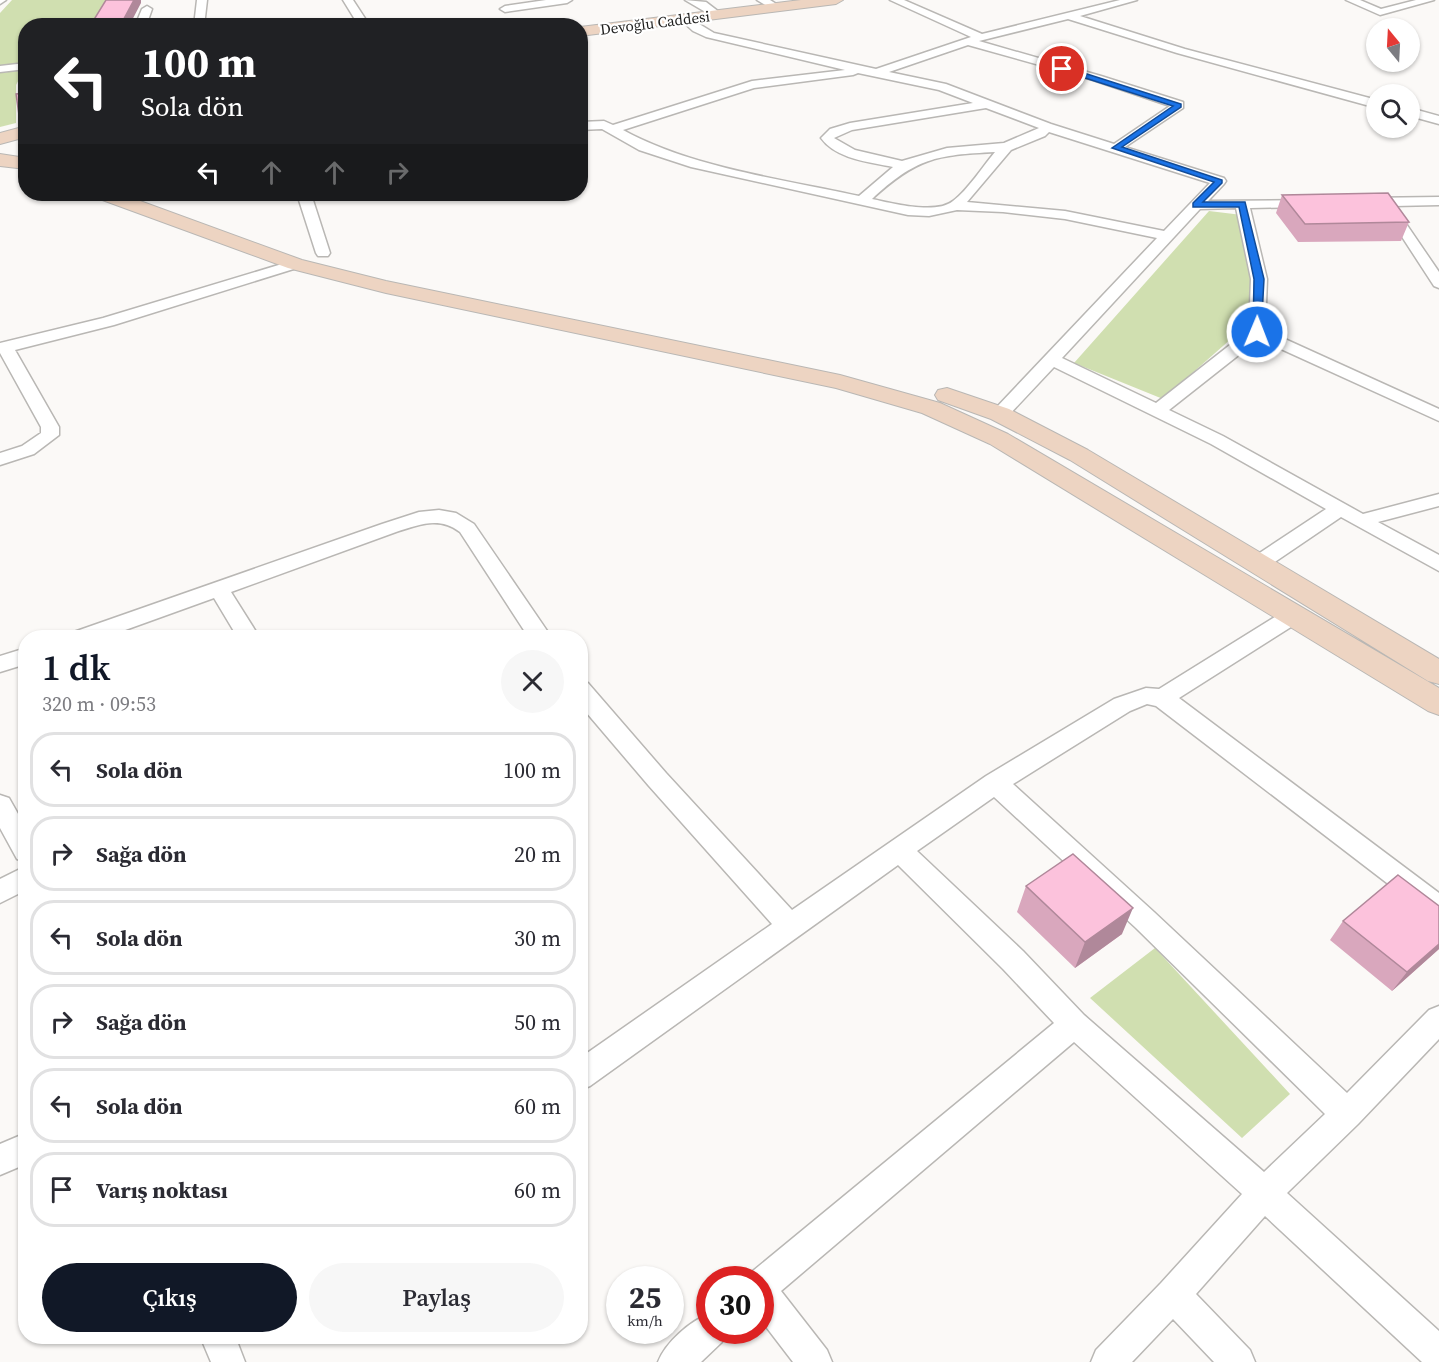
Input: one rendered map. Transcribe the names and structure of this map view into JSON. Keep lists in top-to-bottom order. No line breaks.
{"streets":{"street":["Devoğlu Caddesi"]},"north":"top","page":{"turn":["100 m","Sola dön"],"heading":["1 dk","320 m · 09:53"],"list":[{"name":"Sola dön","value":"100 m"},{"name":"Sağa dön","value":"20 m"},{"name":"Sola dön","value":"30 m"},{"name":"Sağa dön","value":"50 m"},{"name":"Sola dön","value":"60 m"},{"name":"Varış noktası","value":"60 m"}],"buttons":["Çıkış","Paylaş"],"speed":"25 km/h","limit":"30"}}
